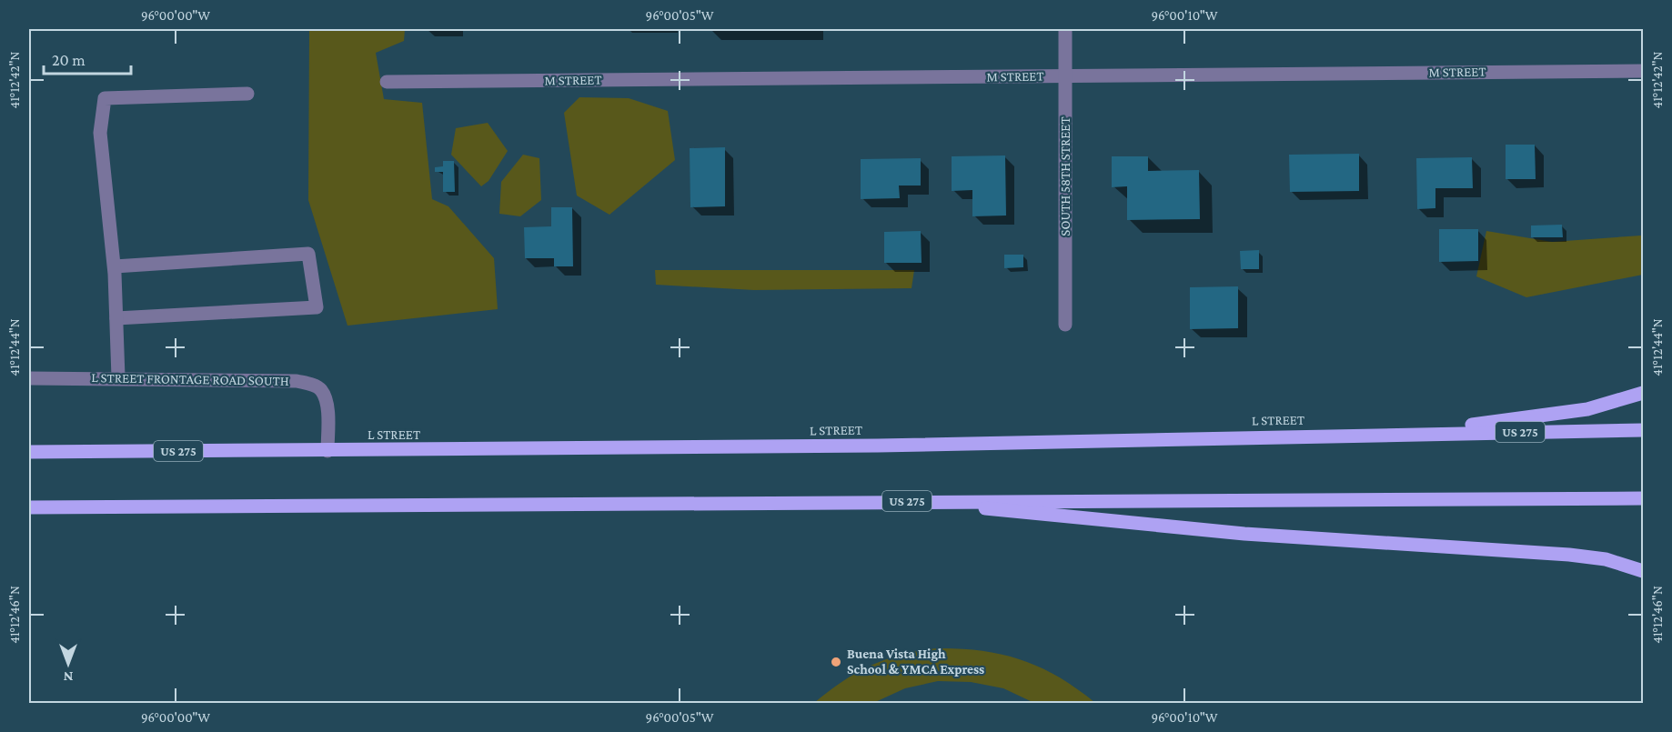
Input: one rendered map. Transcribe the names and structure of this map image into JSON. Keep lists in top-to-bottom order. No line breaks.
{"streets":{"main road":["L STREET","US 275"],"street":["M STREET","SOUTH 58TH STREET","L STREET FRONTAGE ROAD SOUTH"]},"crossings":[["M STREET","SOUTH 58TH STREET"],["L STREET FRONTAGE ROAD SOUTH","L STREET"]],"places":["Buena Vista High School & YMCA Express"],"scale_bar":"20 m","north":"bottom","coordinates":["96°00'00\"W","96°00'05\"W","96°00'10\"W","41°12'42\"N","41°12'44\"N","41°12'46\"N"]}
